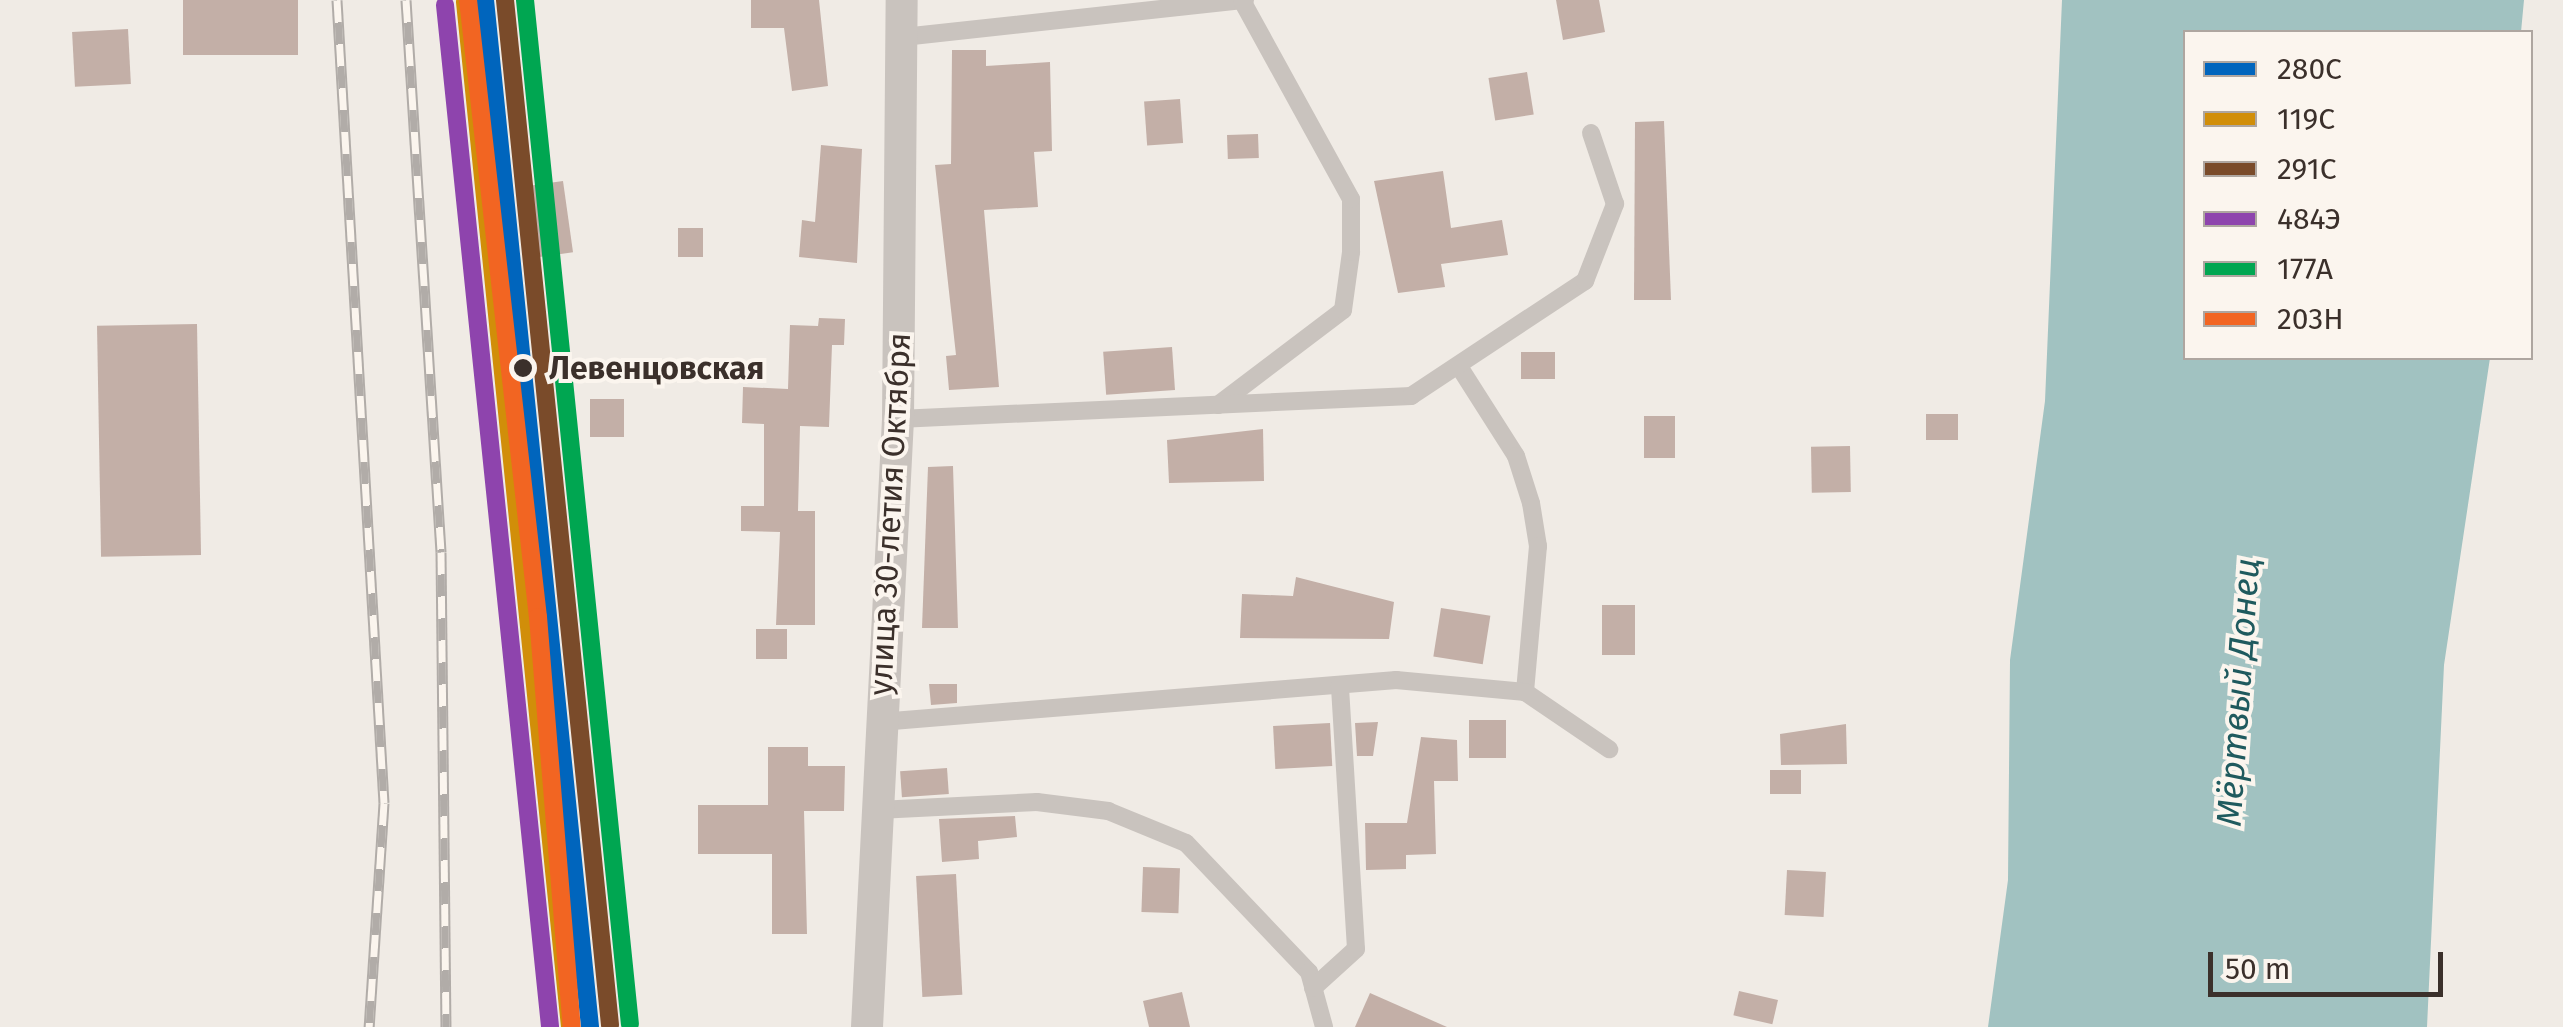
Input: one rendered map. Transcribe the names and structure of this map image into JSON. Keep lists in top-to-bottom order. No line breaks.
{"streets":{"street":["улица 30-летия Октября"]},"water":["Мёртвый Донец"],"places":["Левенцовская"],"lines":["transit line 280С","transit line 291С","transit line 177А","transit line 203Н","transit line 119С","transit line 484Э"],"legend":["280С","119С","291С","484Э","177А","203Н"],"scale_bar":"50 m"}
